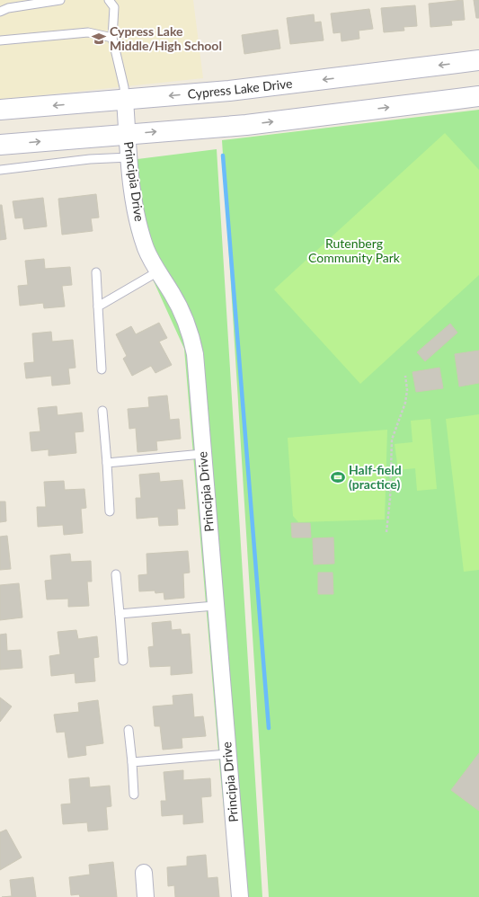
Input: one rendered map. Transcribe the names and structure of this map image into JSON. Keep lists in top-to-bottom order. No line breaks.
{"streets":{"main road":["Cypress Lake Drive"],"street":["Principia Drive"]},"crossings":[["Cypress Lake Drive","Principia Drive"]],"parks":["Rutenberg Community Park"],"places":{"school or university":["Cypress Lake Middle/High School"],"sports":["Half-field (practice)"]}}
